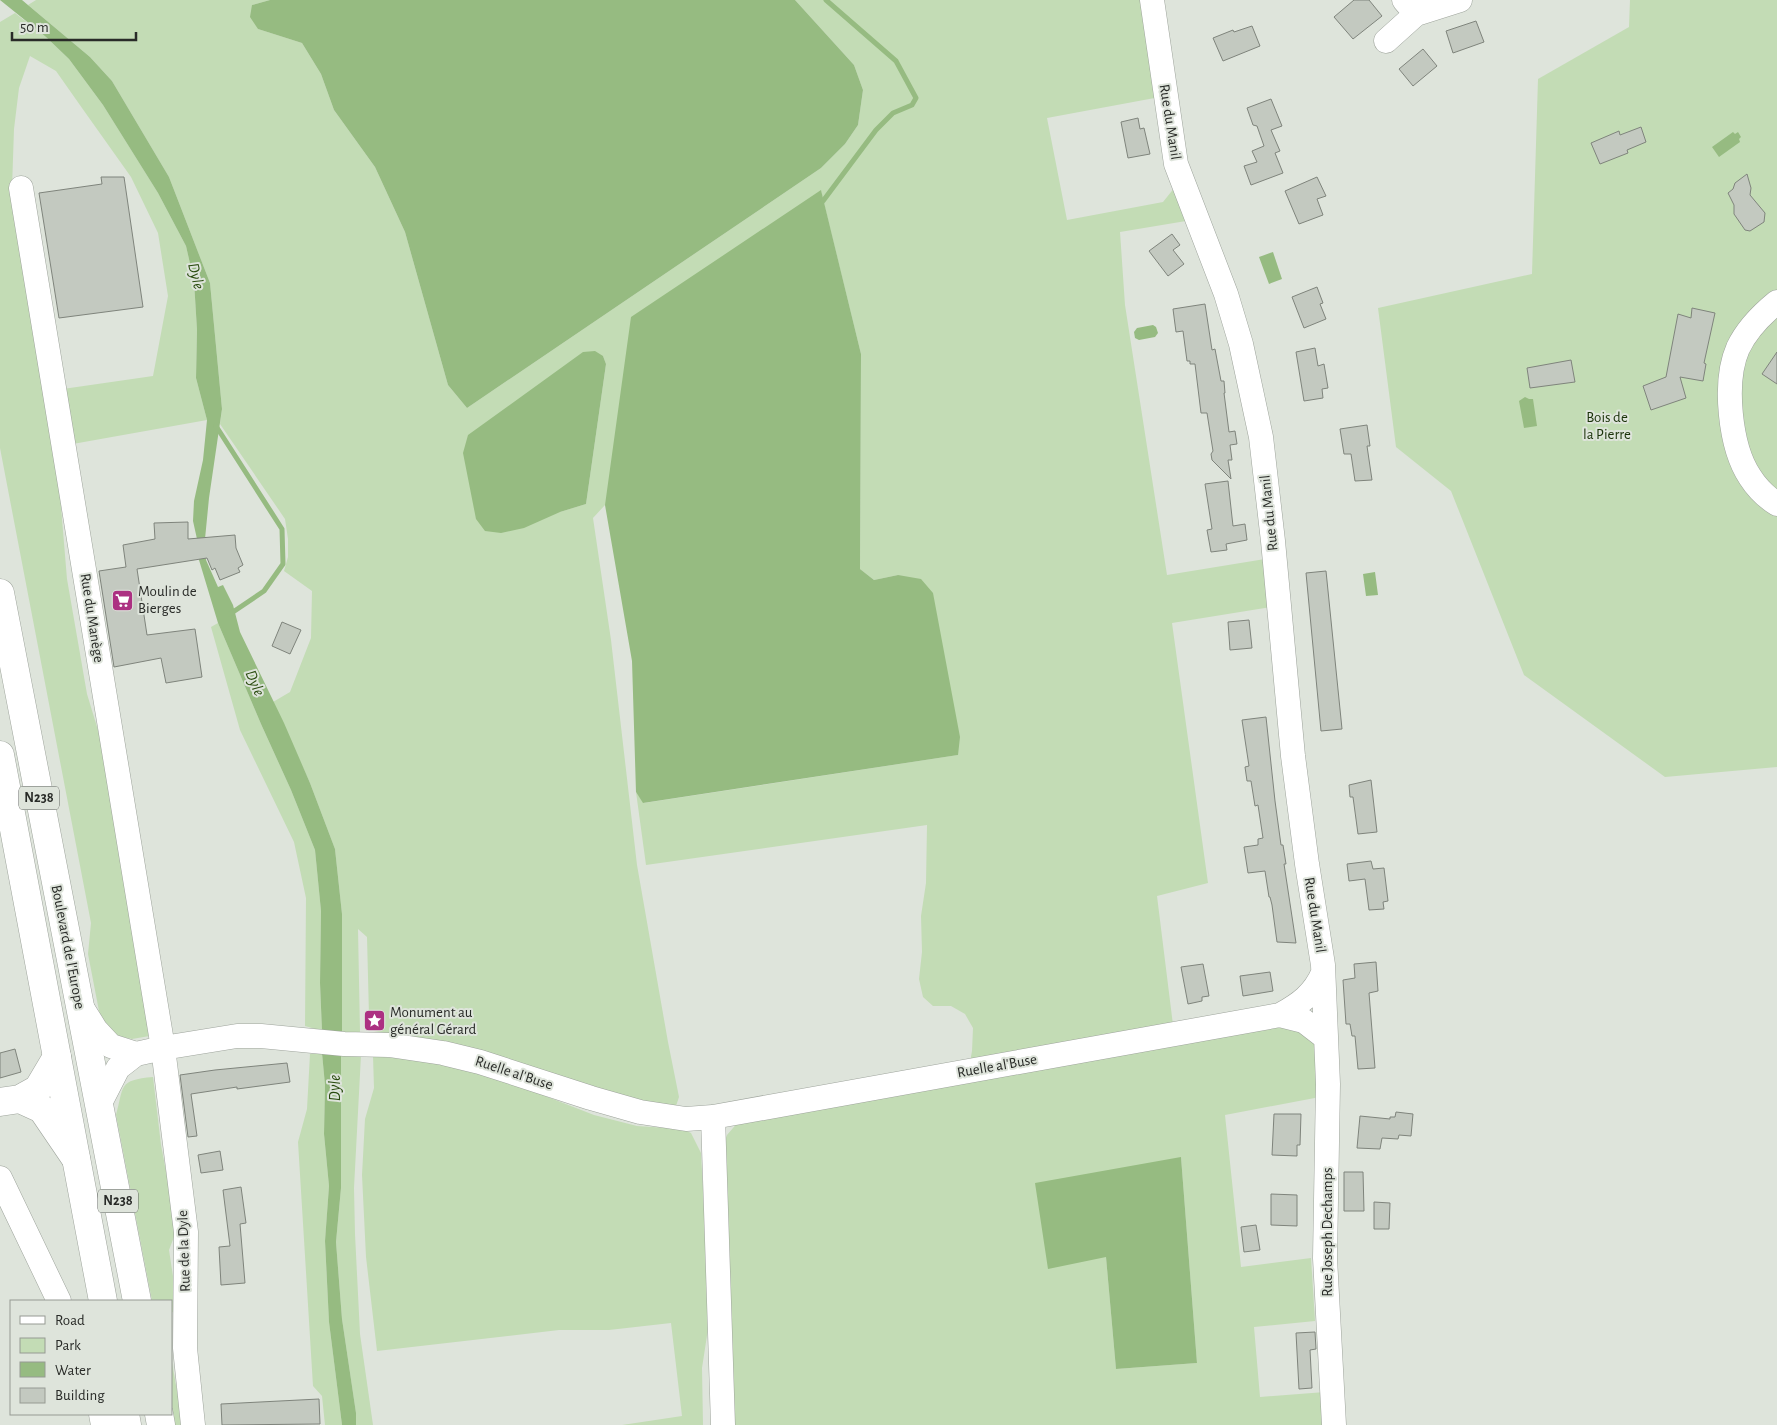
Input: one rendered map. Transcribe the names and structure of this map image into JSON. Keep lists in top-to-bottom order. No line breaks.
{"streets":{"main road":["N238","Boulevard de l'Europe"],"street":["Rue du Manil","Rue du Manège","Ruelle al'Buse","Rue Joseph Dechamps","Rue de la Dyle"]},"crossings":[["Rue du Manil","Ruelle al'Buse"],["Rue du Manil","Rue Joseph Dechamps"],["Rue du Manège","Ruelle al'Buse"],["Rue du Manège","Rue de la Dyle"],["Ruelle al'Buse","Rue Joseph Dechamps"],["Ruelle al'Buse","Rue de la Dyle"]],"water":["Dyle"],"parks":["Bois de la Pierre"],"places":{"supermarket":["Moulin de Bierges"],"place":["Monument au général Gérard"]},"legend":["Road","Park","Water","Building"],"scale_bar":"50 m"}
